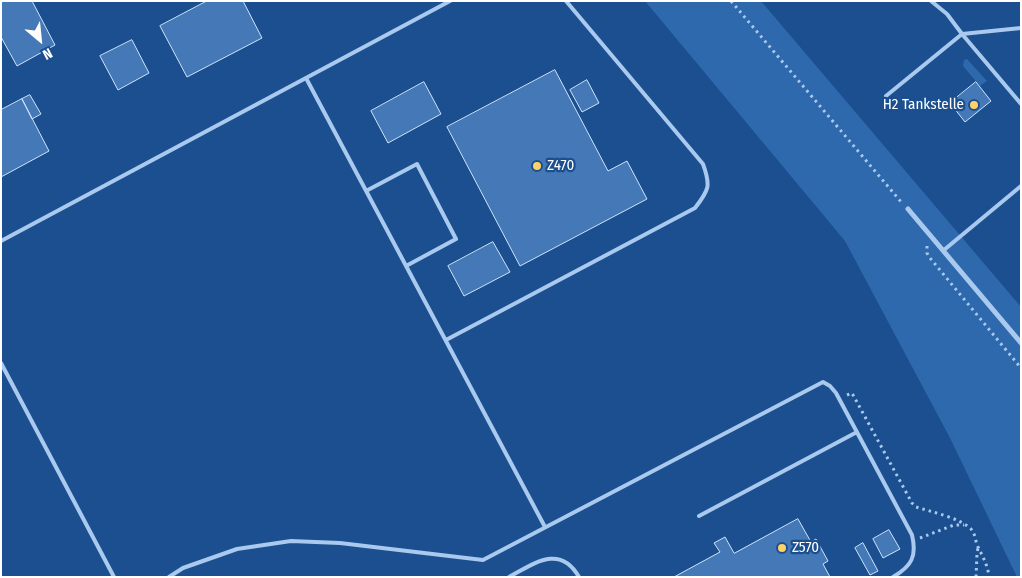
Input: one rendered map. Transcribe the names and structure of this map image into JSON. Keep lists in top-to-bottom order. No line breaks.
{"places":["H2 Tankstelle","Z470","Z570"],"north":"bottom right"}
